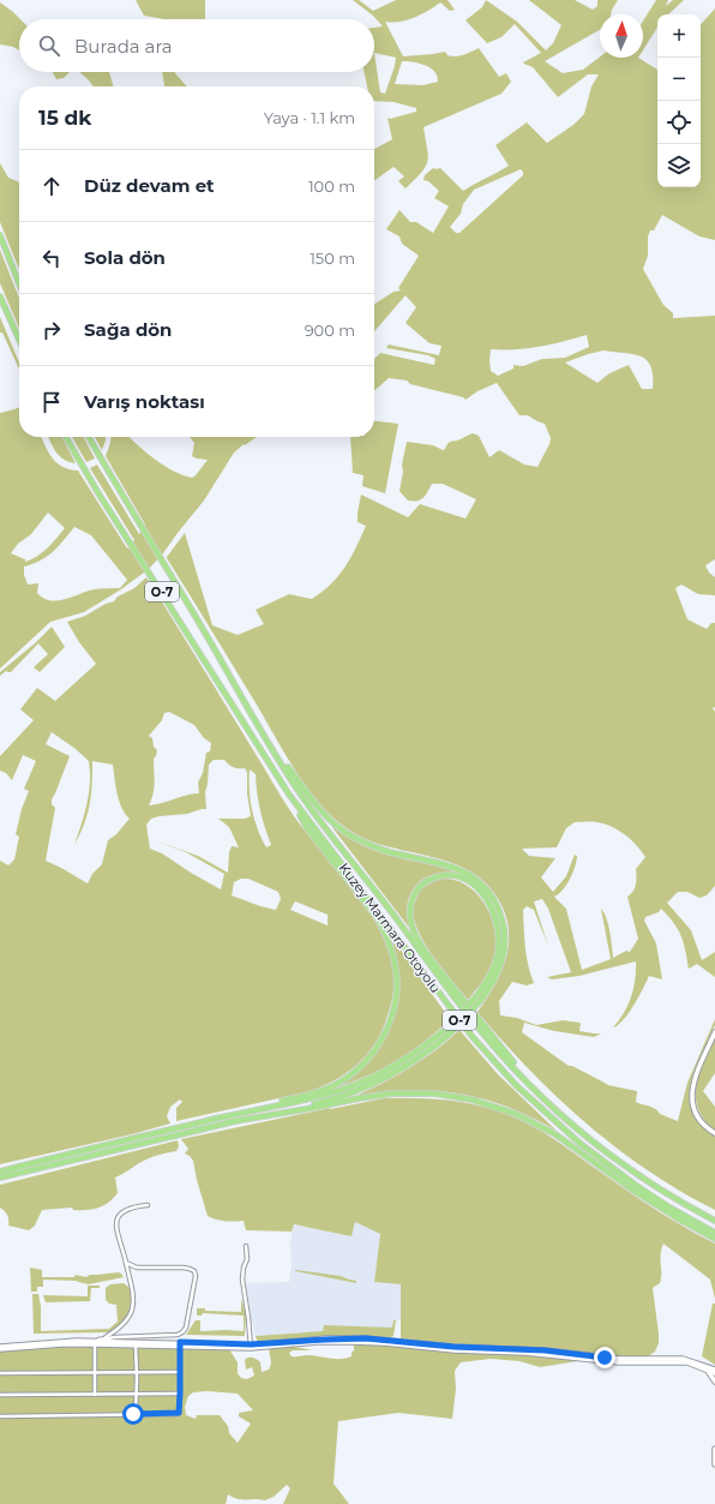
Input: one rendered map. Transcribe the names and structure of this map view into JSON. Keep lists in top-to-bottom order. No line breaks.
{"streets":{"highway":["O-7","Kuzey Marmara Otoyolu"]},"crossings":[["O-7","Kuzey Marmara Otoyolu"]],"north":"top","page":{"map_buttons":["+","−"],"search":"Burada ara","heading":["15 dk","Yaya · 1.1 km"],"list":[["Düz devam et","100 m"],["Sola dön","150 m"],["Sağa dön","900 m"],"Varış noktası"]}}
